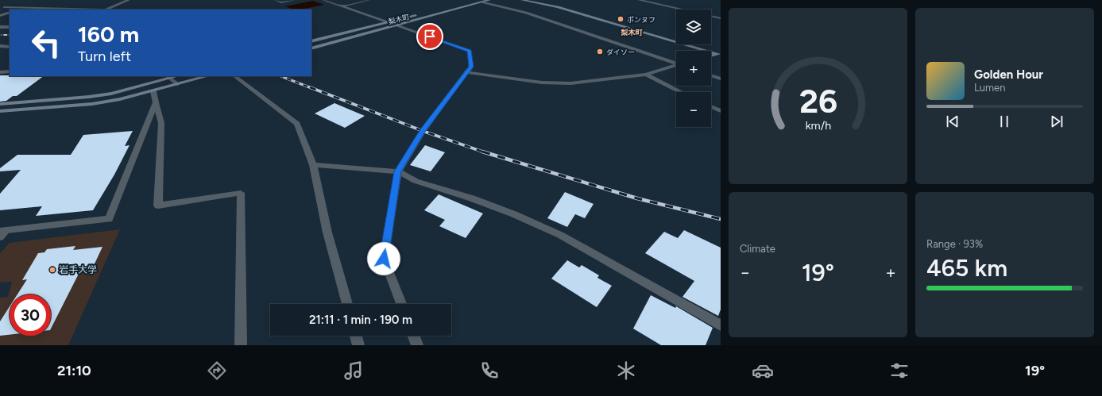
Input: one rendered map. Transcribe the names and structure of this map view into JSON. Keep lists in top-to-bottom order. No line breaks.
{"streets":{"street":["梨木町"]},"districts":["梨木町"],"places":["ポンヌフ","ダイソー","岩手大学"],"page":{"map_buttons":["+","−"],"turn":["160 m","Turn left"],"song":["Golden Hour","Lumen"],"tile":["Climate",["Range · 93%","465 km"]],"heat":["−","19°","+"],"limit":"30","trip":"21:11 · 1 min · 190 m","tabs":["21:10","19°"],"gauge":["26","km/h"]}}
